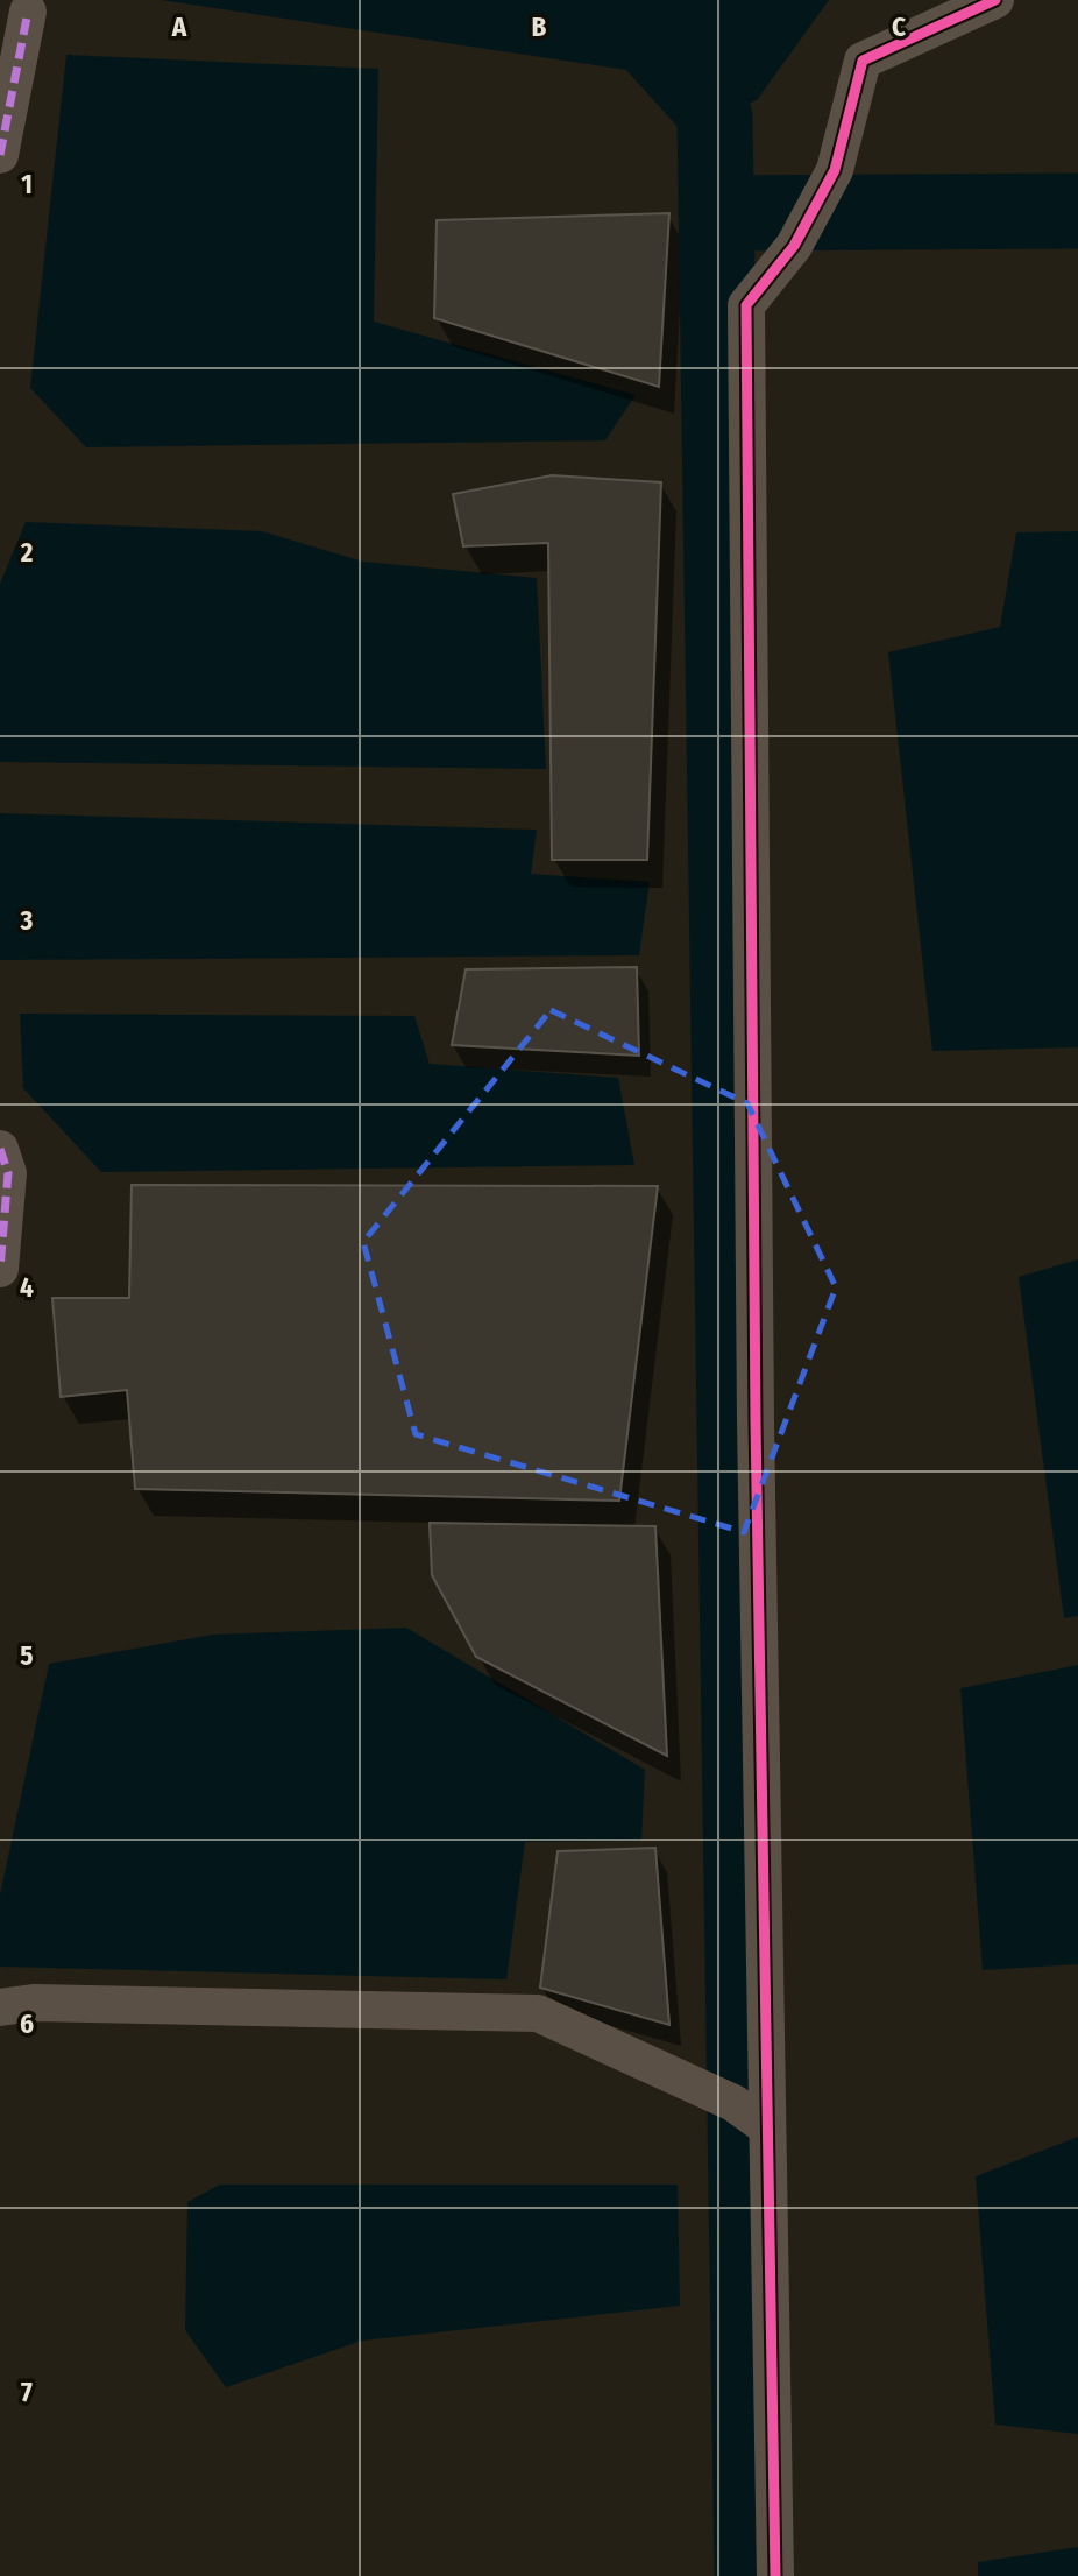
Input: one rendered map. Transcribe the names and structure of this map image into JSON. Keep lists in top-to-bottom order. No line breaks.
{"grid":{"columns":["A","B","C"],"rows":["1","2","3","4","5","6","7"]}}
